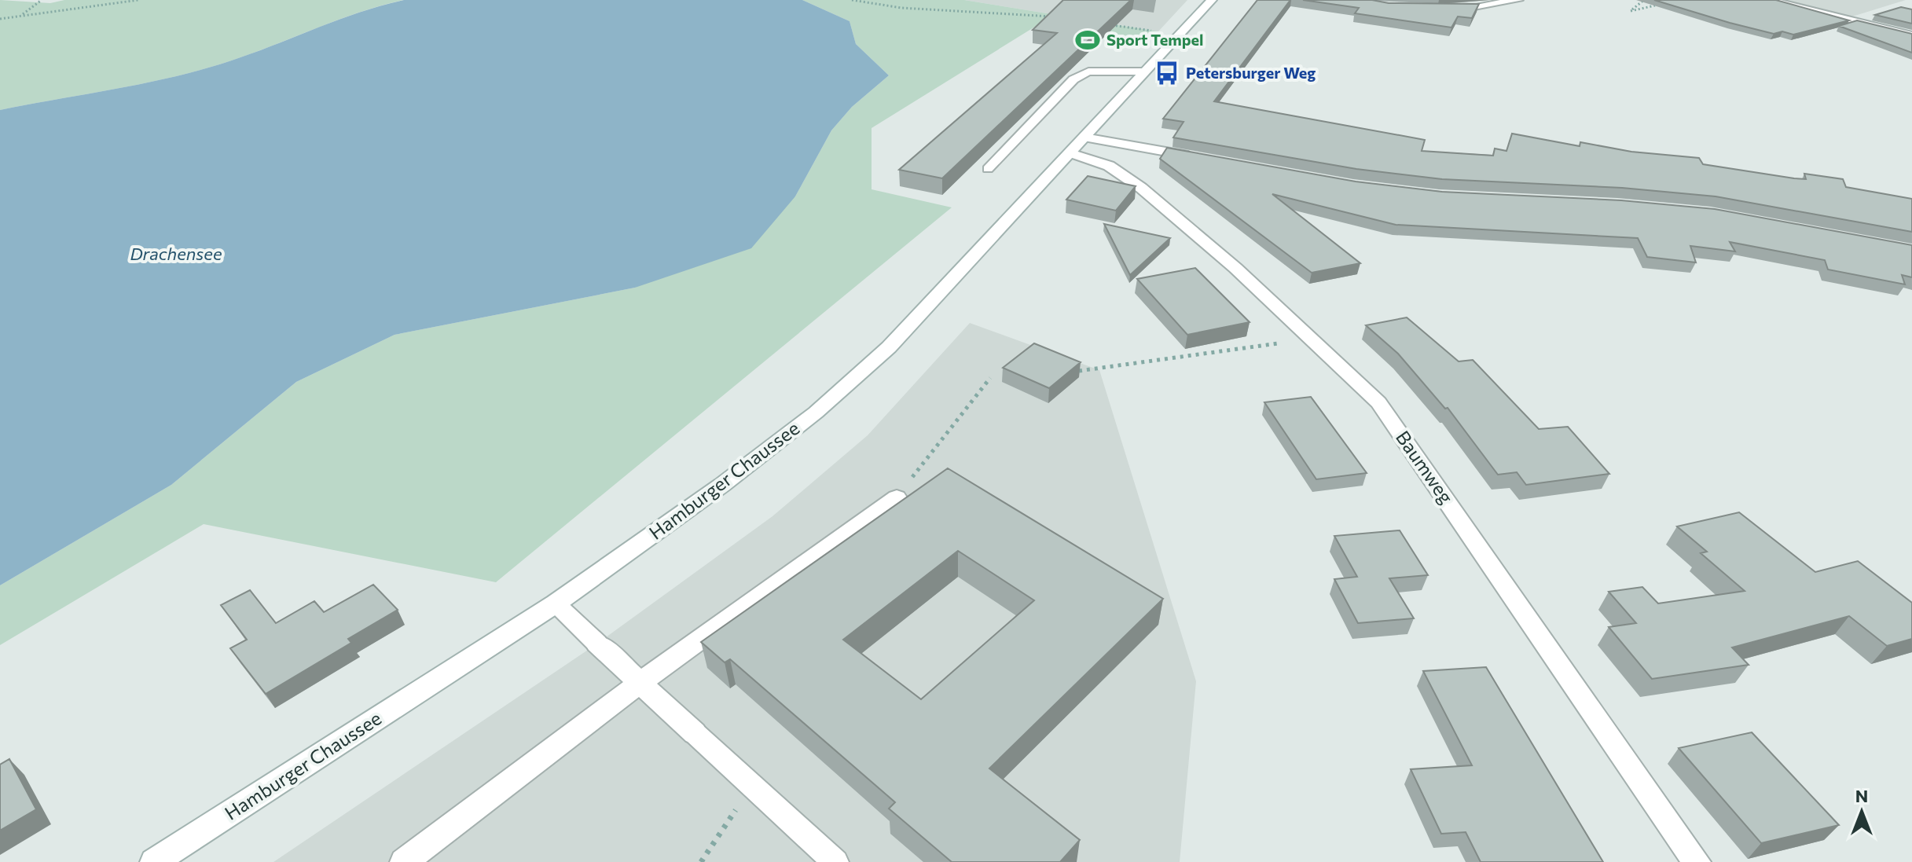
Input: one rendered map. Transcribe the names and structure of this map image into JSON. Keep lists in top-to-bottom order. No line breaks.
{"streets":{"street":["Baumweg","Hamburger Chaussee"]},"crossings":[["Baumweg","Hamburger Chaussee"]],"water":["Drachensee"],"places":{"sports":["Sport Tempel"],"bus stop":["Petersburger Weg"]},"north":"top"}
